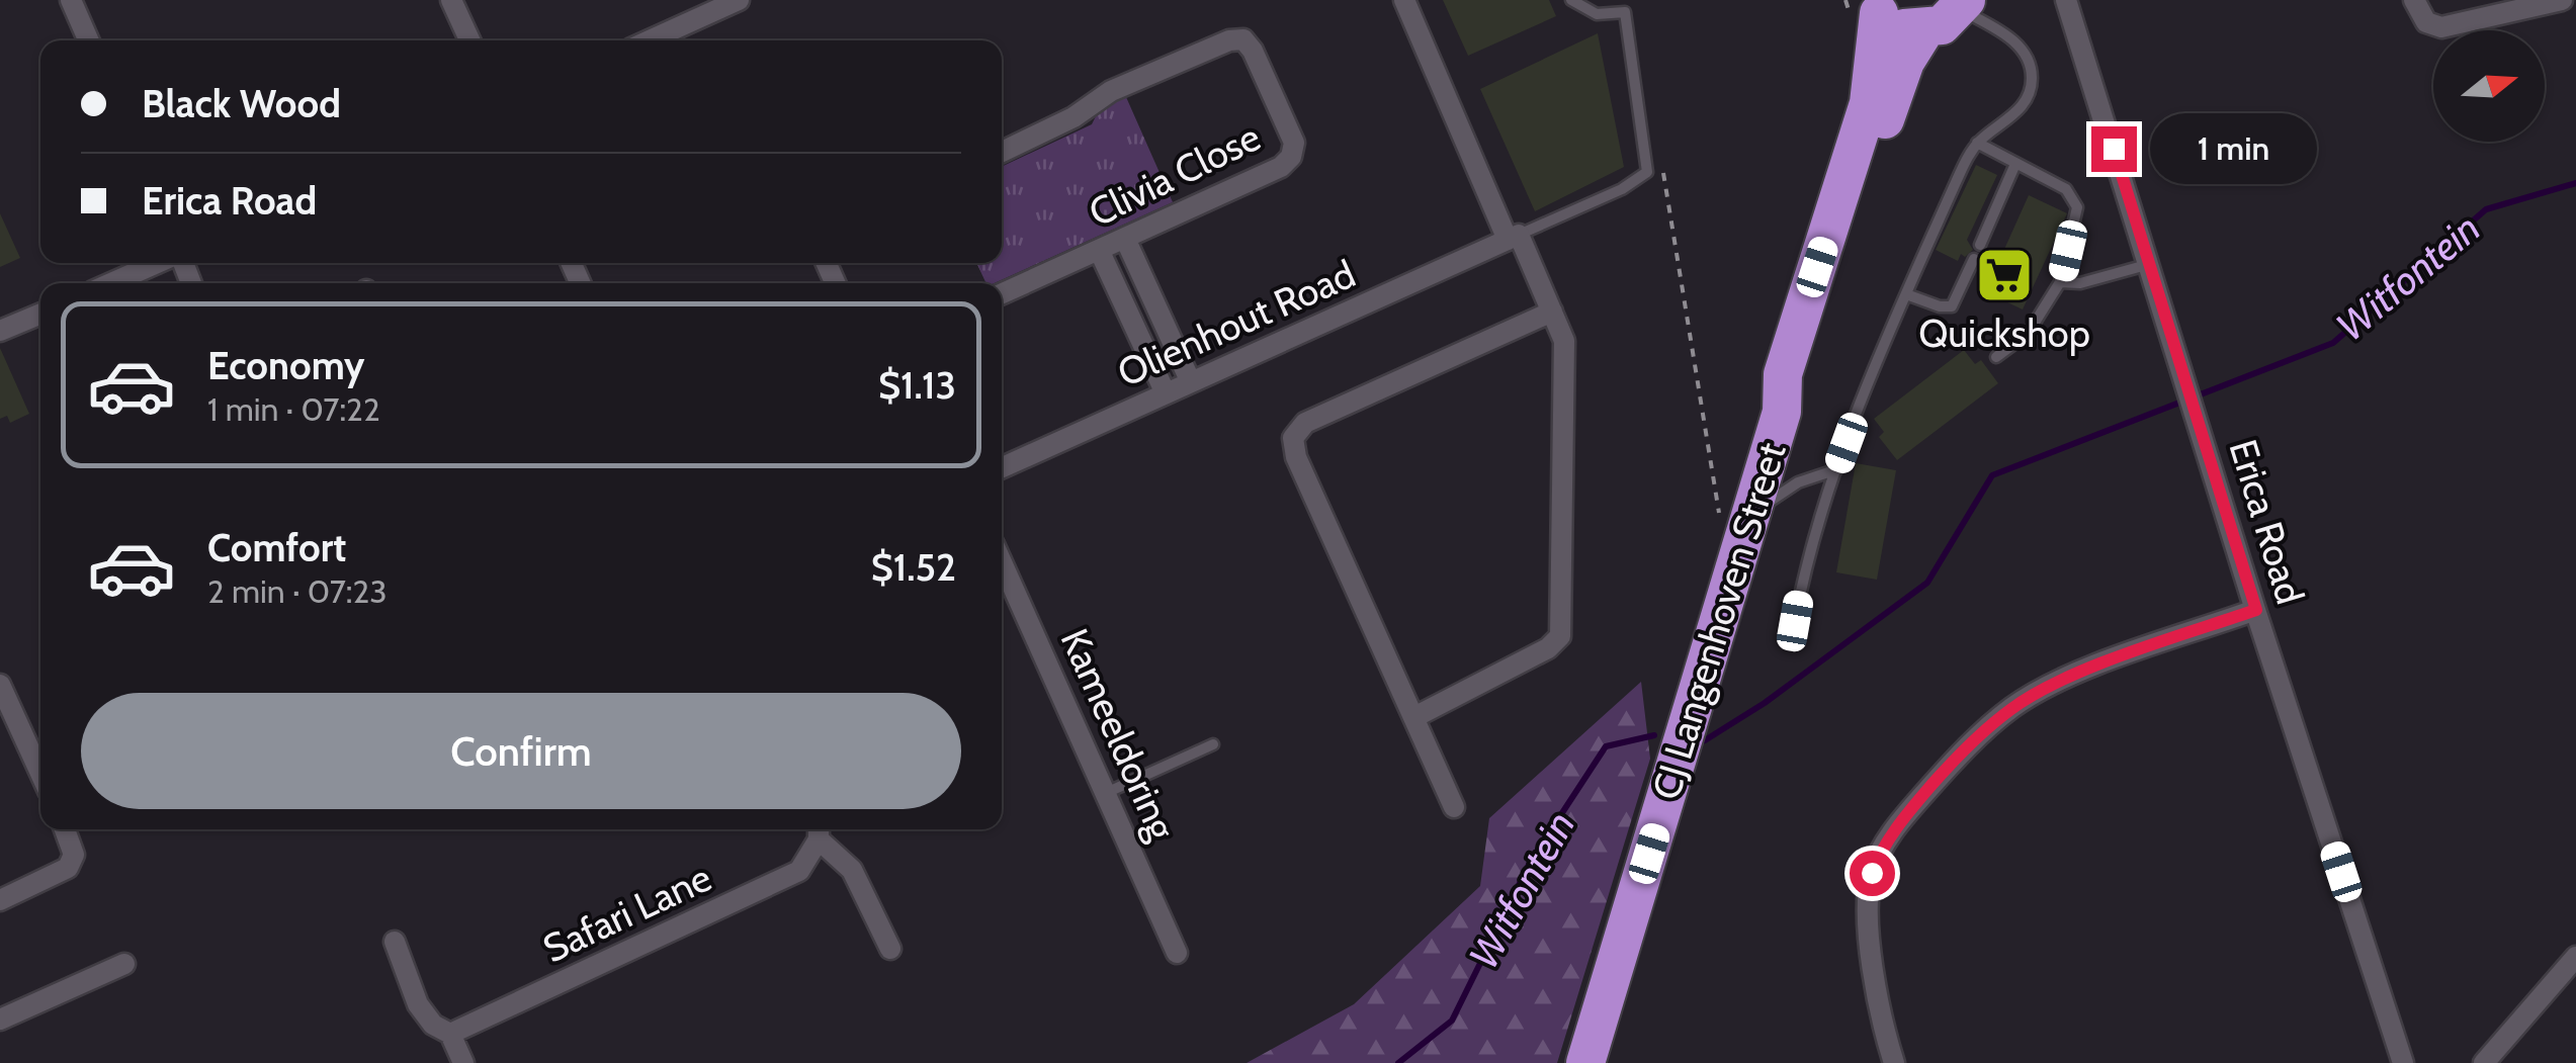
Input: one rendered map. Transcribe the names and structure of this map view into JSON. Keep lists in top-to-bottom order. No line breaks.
{"streets":{"highway":["CJ Langenhoven Street"],"street":["Clivia Close","Olienhout Road","Erica Road","Kameeldoring","Safari Lane"]},"water":["Witfontein"],"places":{"supermarket":["Quickshop"]},"north":"right","page":{"banner":["Black Wood","Erica Road"],"bubble":"1 min","list":[{"name":"Economy","note":"1 min · 07:22","value":"$1.13"},{"name":"Comfort","note":"2 min · 07:23","value":"$1.52"}],"buttons":"Confirm"}}
